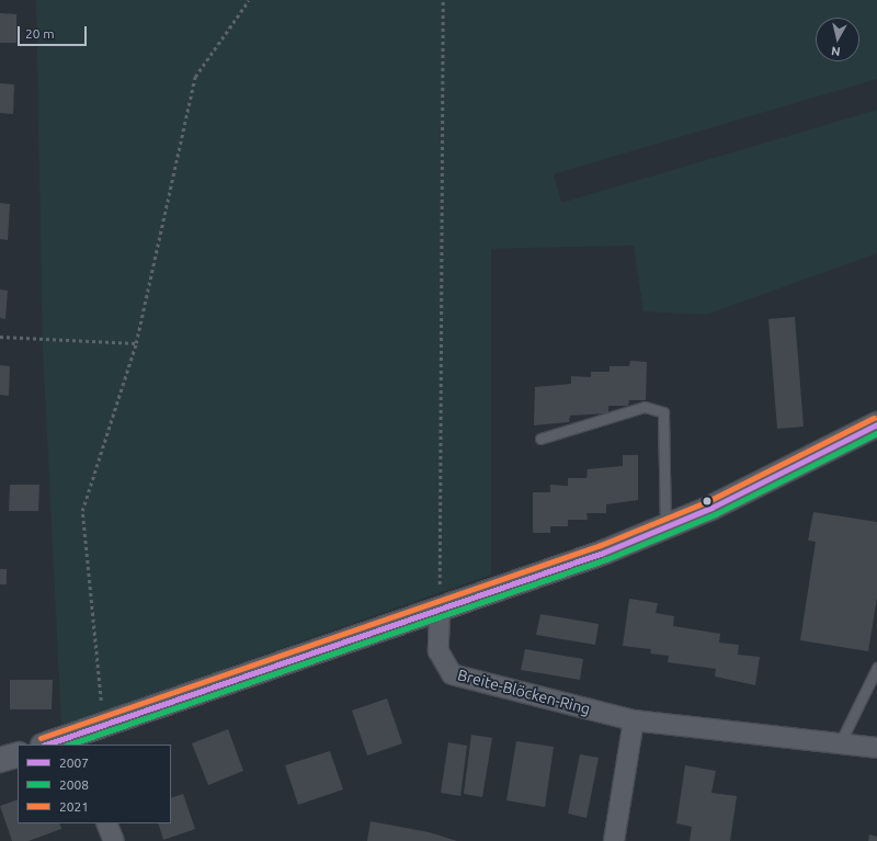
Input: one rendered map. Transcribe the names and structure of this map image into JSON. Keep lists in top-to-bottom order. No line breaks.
{"streets":{"street":["Breite-Blöcken-Ring"]},"lines":["transit line 2021","transit line 2007","transit line 2008"],"legend":["2007","2008","2021"],"scale_bar":"20 m","north":"bottom"}
